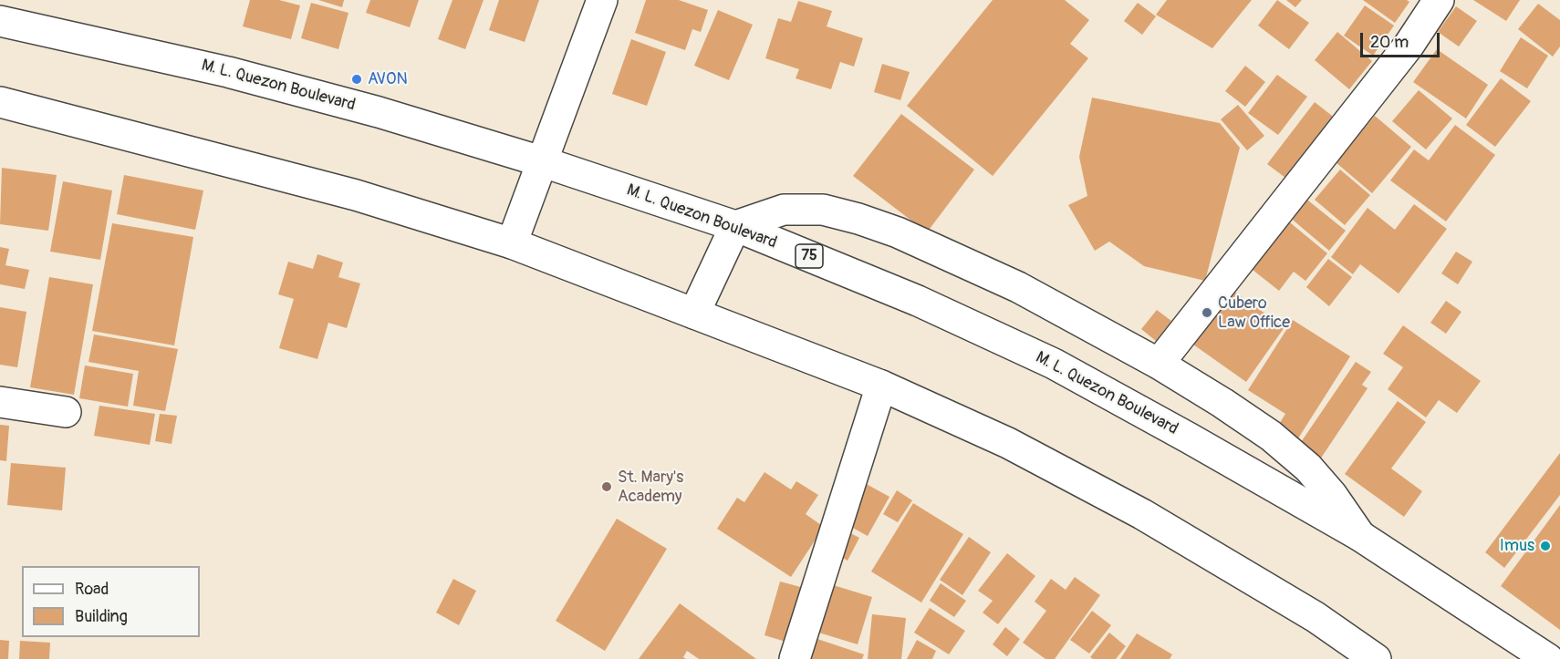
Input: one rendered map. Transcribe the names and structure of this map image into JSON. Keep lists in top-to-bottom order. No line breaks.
{"streets":{"main road":["M. L. Quezon Boulevard","75"]},"places":["AVON","Cubero Law Office","St. Mary's Academy","Imus"],"legend":["Road","Building"],"scale_bar":"20 m"}
